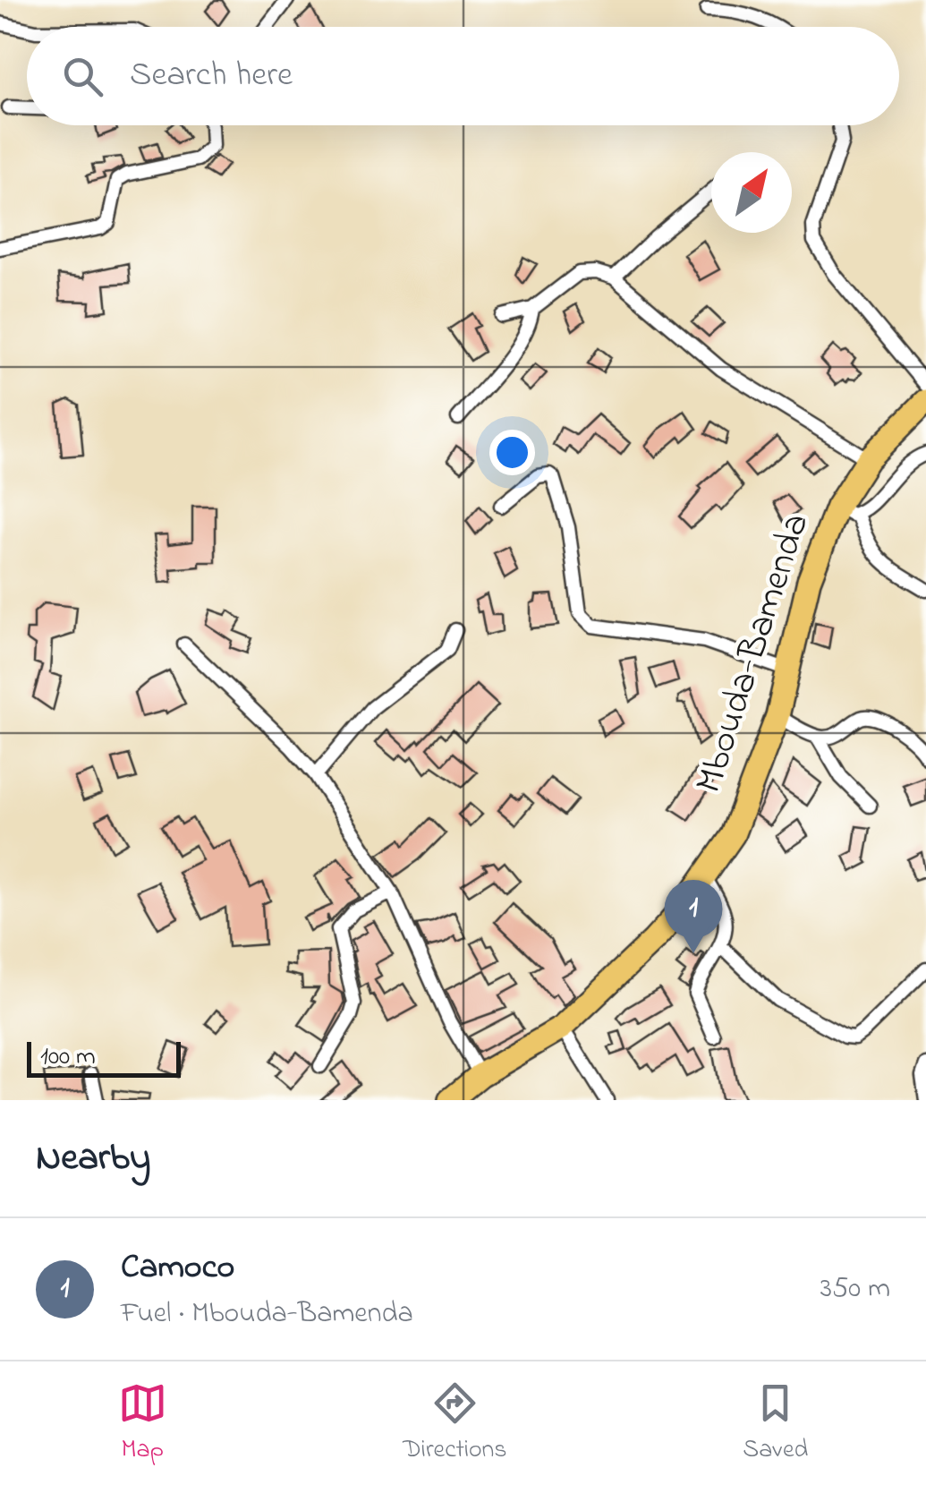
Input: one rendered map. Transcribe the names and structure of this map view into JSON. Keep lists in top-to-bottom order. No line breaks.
{"streets":{"highway":["Mbouda-Bamenda"]},"scale_bar":"100 m","north":"top right","page":{"search":"Search here","pins":"1","scale":"100 m","heading":"Nearby","list":[{"mark":"1","name":"Camoco","note":"Fuel · Mbouda-Bamenda","value":"350 m"}],"nav":["Map","Directions","Saved"]}}
